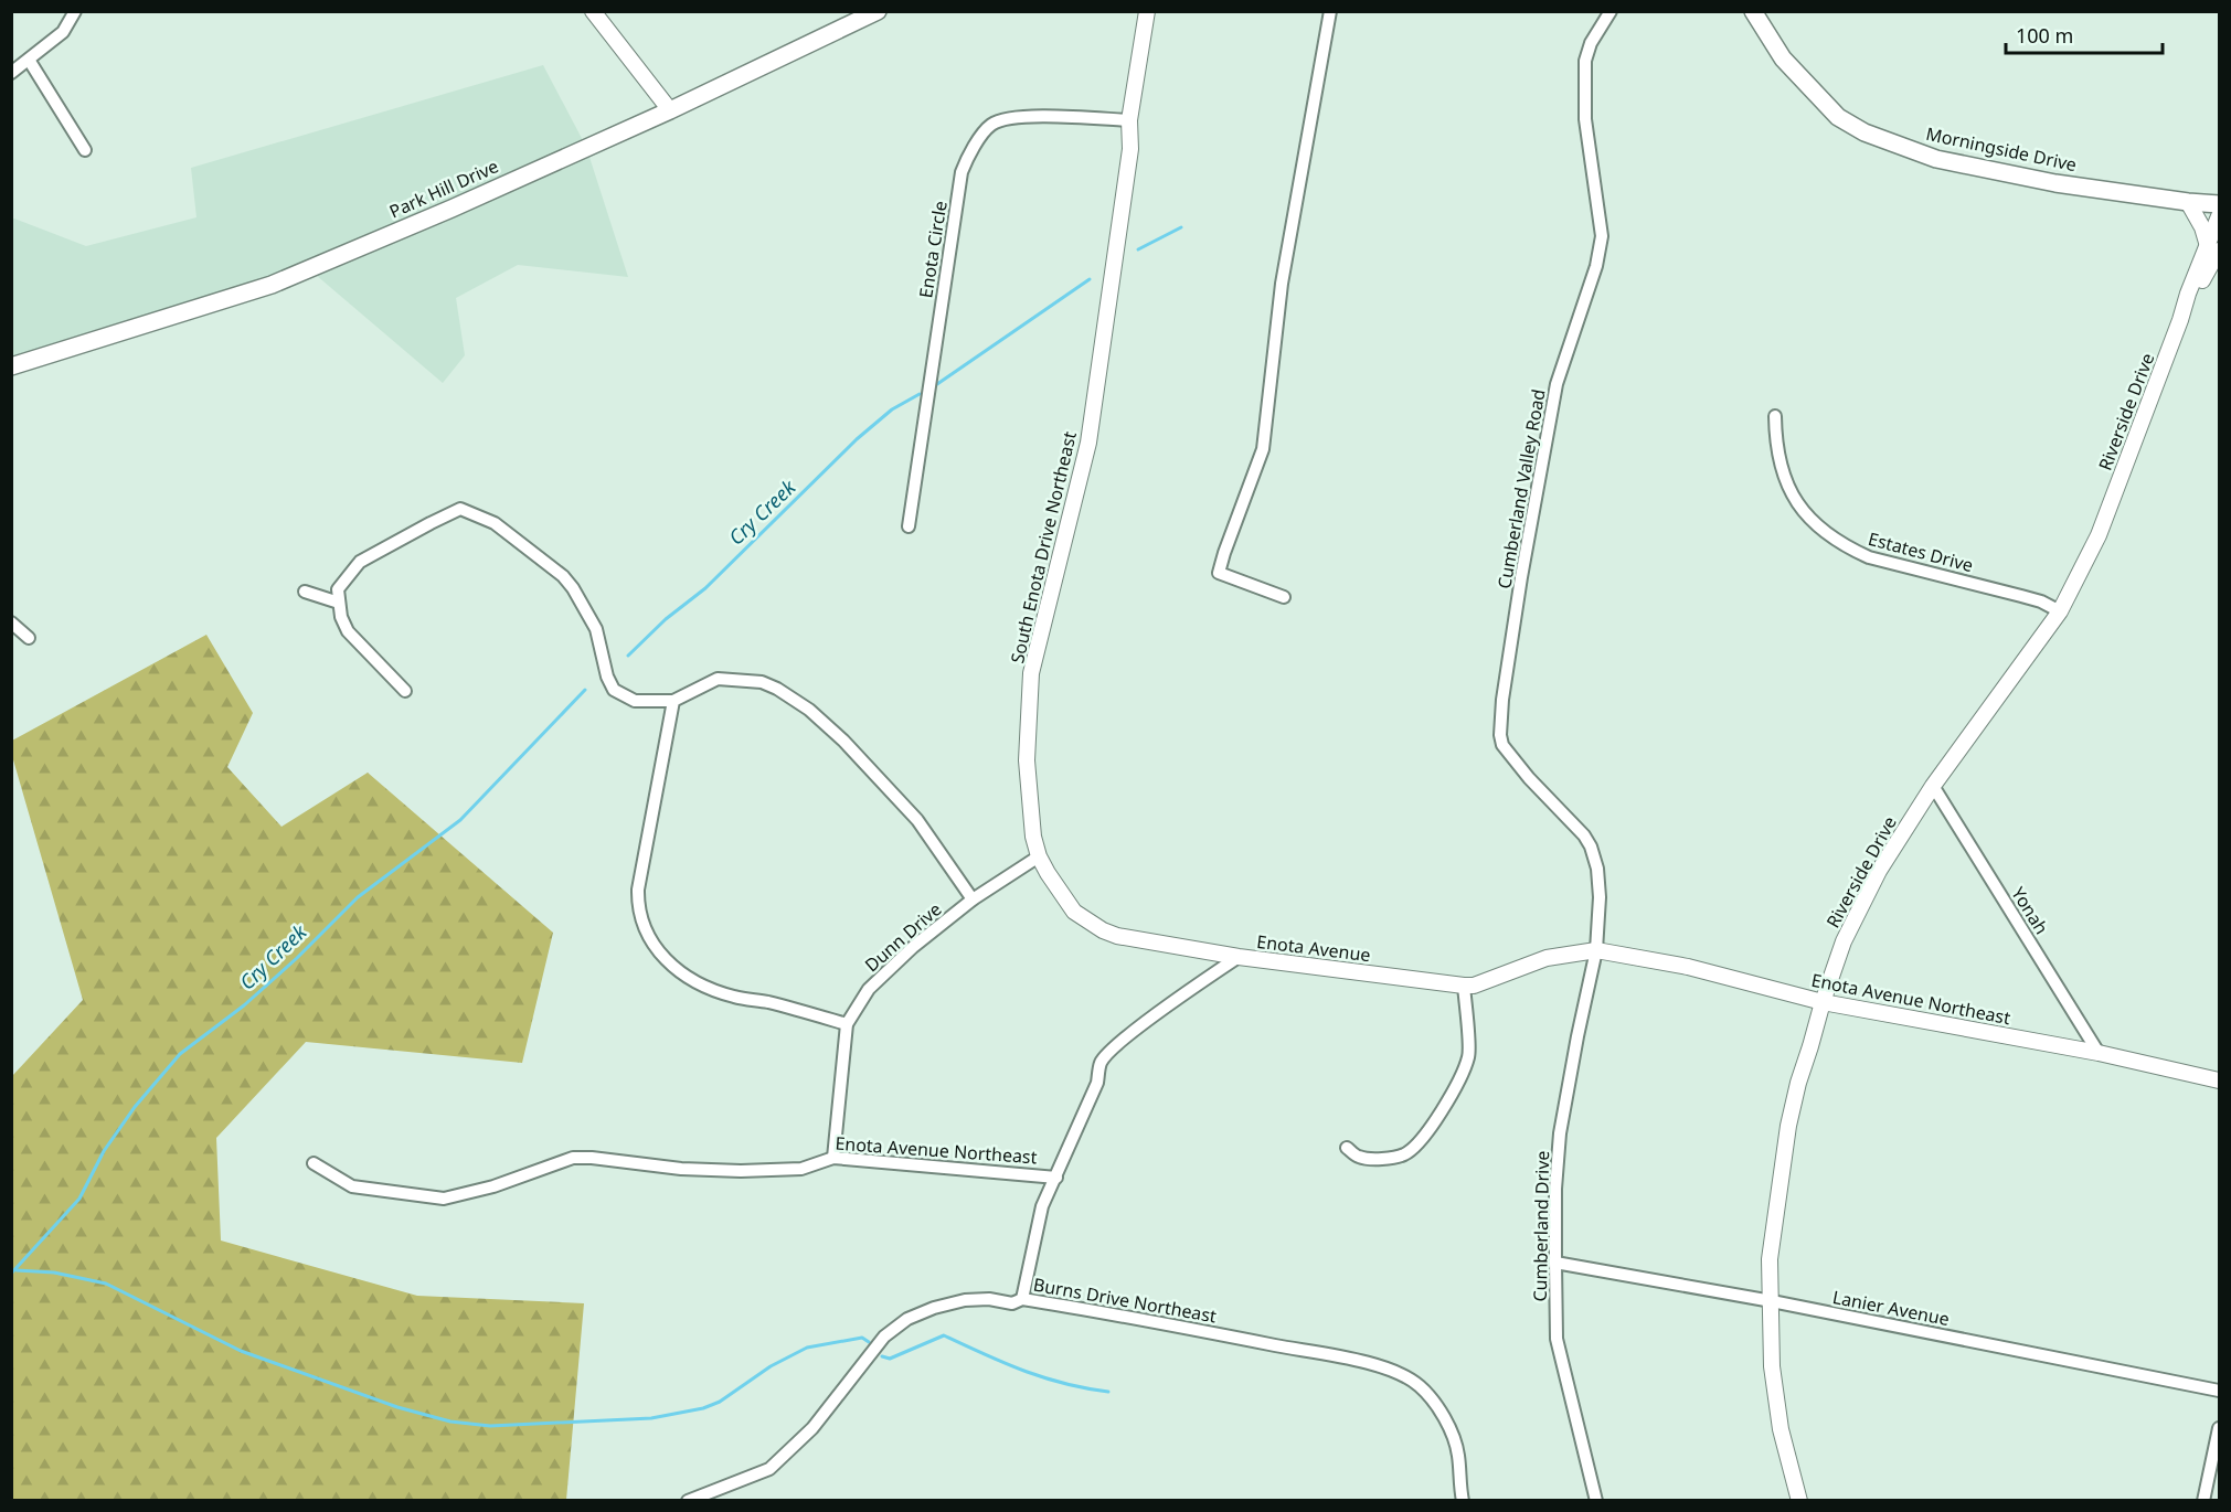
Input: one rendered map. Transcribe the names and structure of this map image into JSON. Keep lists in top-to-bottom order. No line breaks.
{"streets":{"main road":["Morningside Drive","Park Hill Drive"],"street":["Enota Circle","Riverside Drive","Cumberland Valley Road","South Enota Drive Northeast","Estates Drive","Yonah","Dunn Drive","Enota Avenue","Enota Avenue Northeast","Cumberland Drive","Burns Drive Northeast","Lanier Avenue"]},"crossings":[["Enota Circle","South Enota Drive Northeast"],["Riverside Drive","Estates Drive"],["Riverside Drive","Yonah"],["Riverside Drive","Enota Avenue Northeast"],["Riverside Drive","Lanier Avenue"],["Cumberland Valley Road","Enota Avenue"],["Cumberland Valley Road","Enota Avenue Northeast"],["Cumberland Valley Road","Cumberland Drive"],["South Enota Drive Northeast","Dunn Drive"],["South Enota Drive Northeast","Enota Avenue"],["Yonah","Enota Avenue Northeast"],["Dunn Drive","Enota Avenue Northeast"],["Enota Avenue","Enota Avenue Northeast"],["Enota Avenue","Cumberland Drive"],["Enota Avenue","Burns Drive Northeast"],["Enota Avenue Northeast","Cumberland Drive"],["Cumberland Drive","Lanier Avenue"]],"water":["Cry Creek"],"scale_bar":"100 m"}
